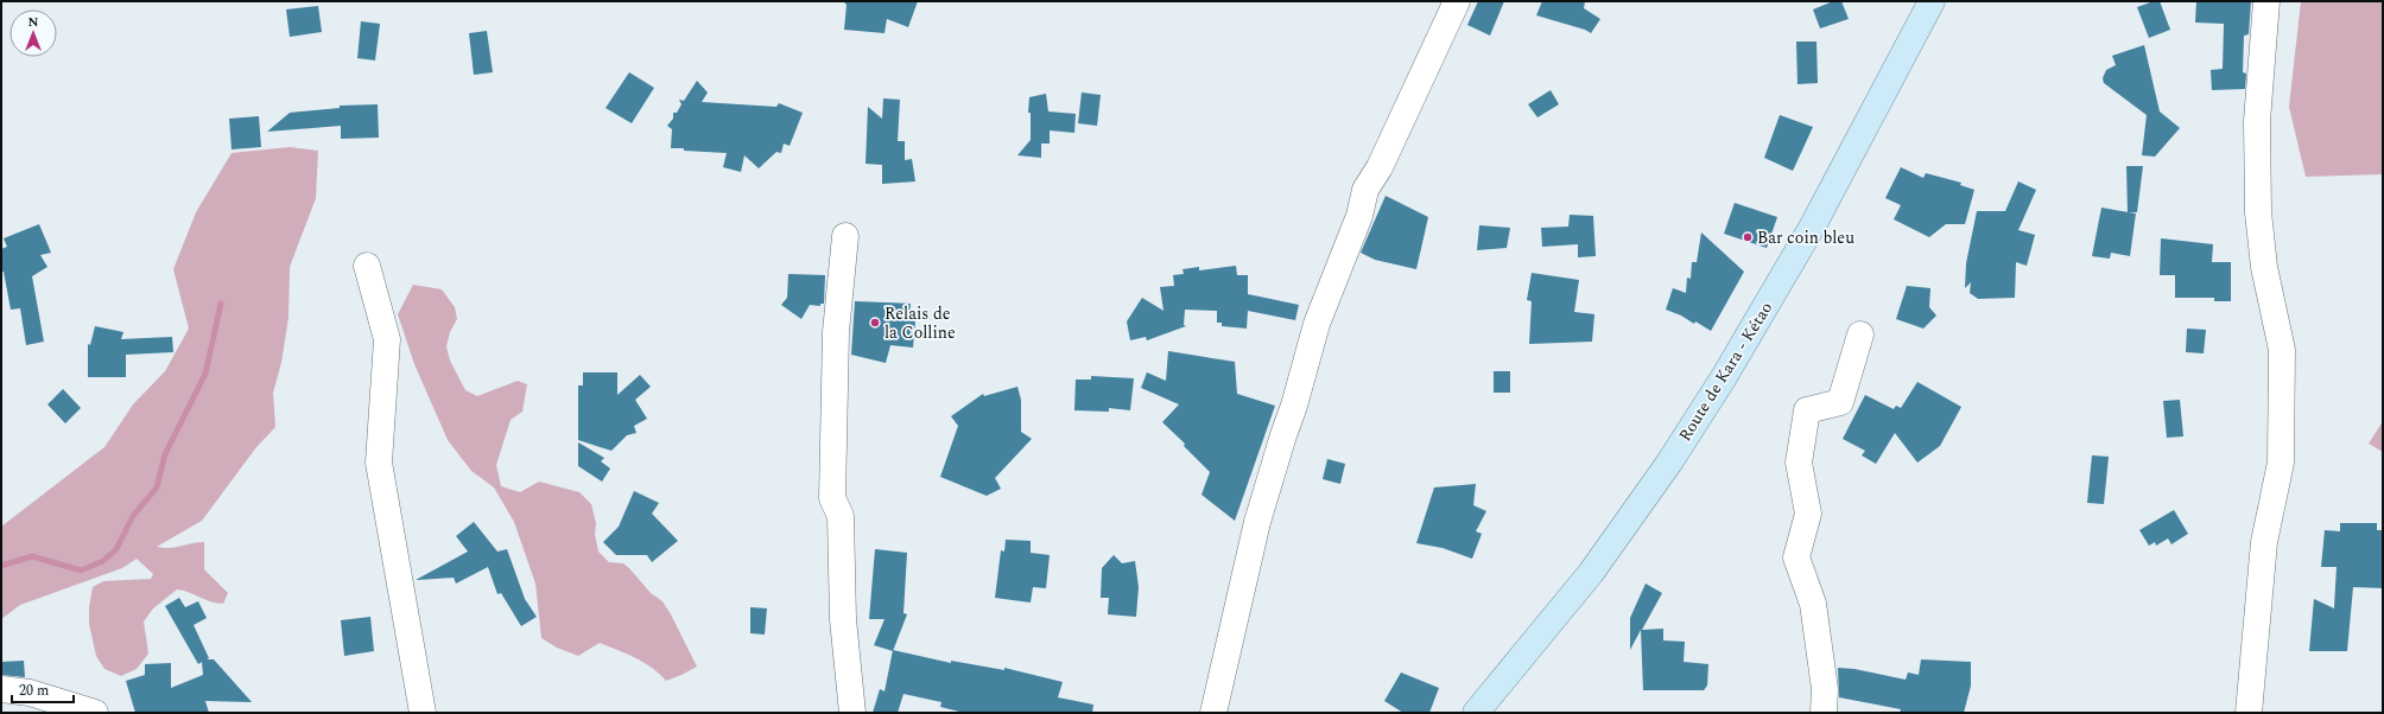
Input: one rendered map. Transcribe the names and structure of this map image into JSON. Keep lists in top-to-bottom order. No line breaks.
{"streets":{"main road":["Route de Kara - Kétao"]},"places":["Bar coin bleu","Relais de la Colline"],"scale_bar":"20 m","north":"top"}
